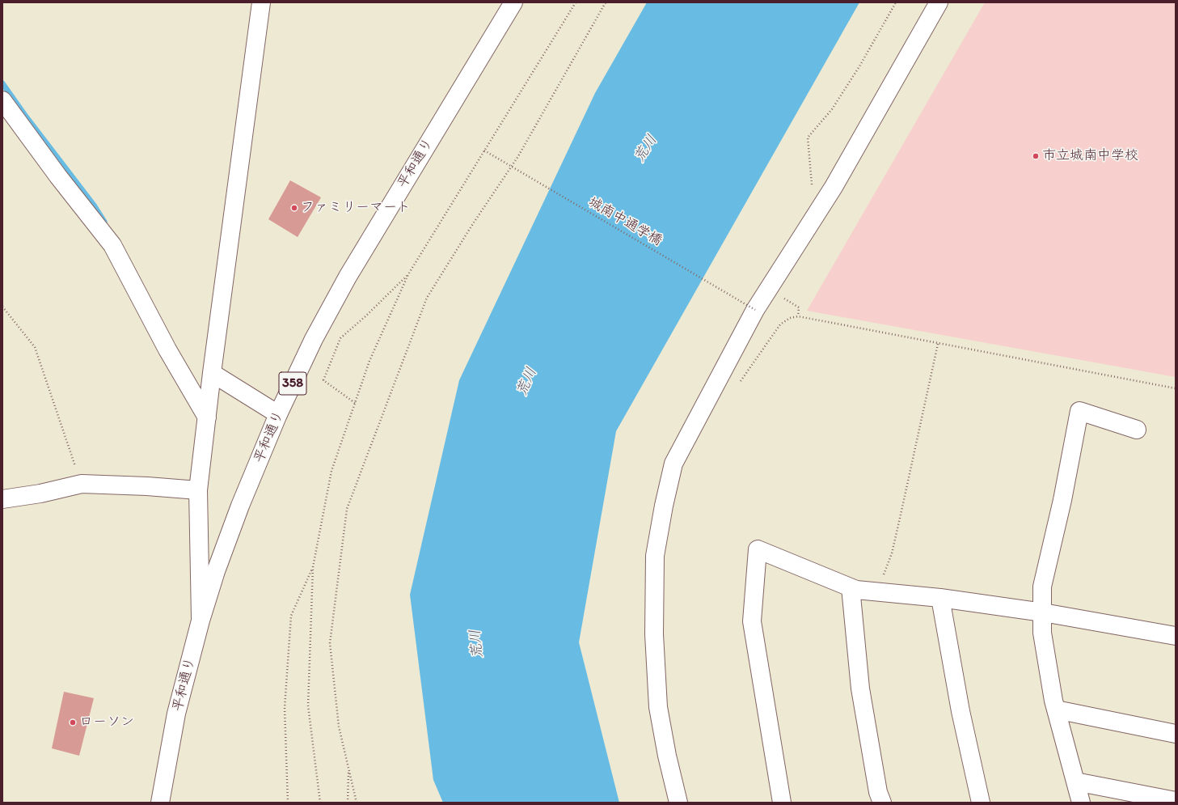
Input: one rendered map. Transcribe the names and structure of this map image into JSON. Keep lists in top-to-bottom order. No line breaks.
{"streets":{"main road":["平和通り","358"],"path":["城南中通学橋"]},"water":["荒川"],"places":["市立城南中学校","ファミリーマート","ローソン"]}
